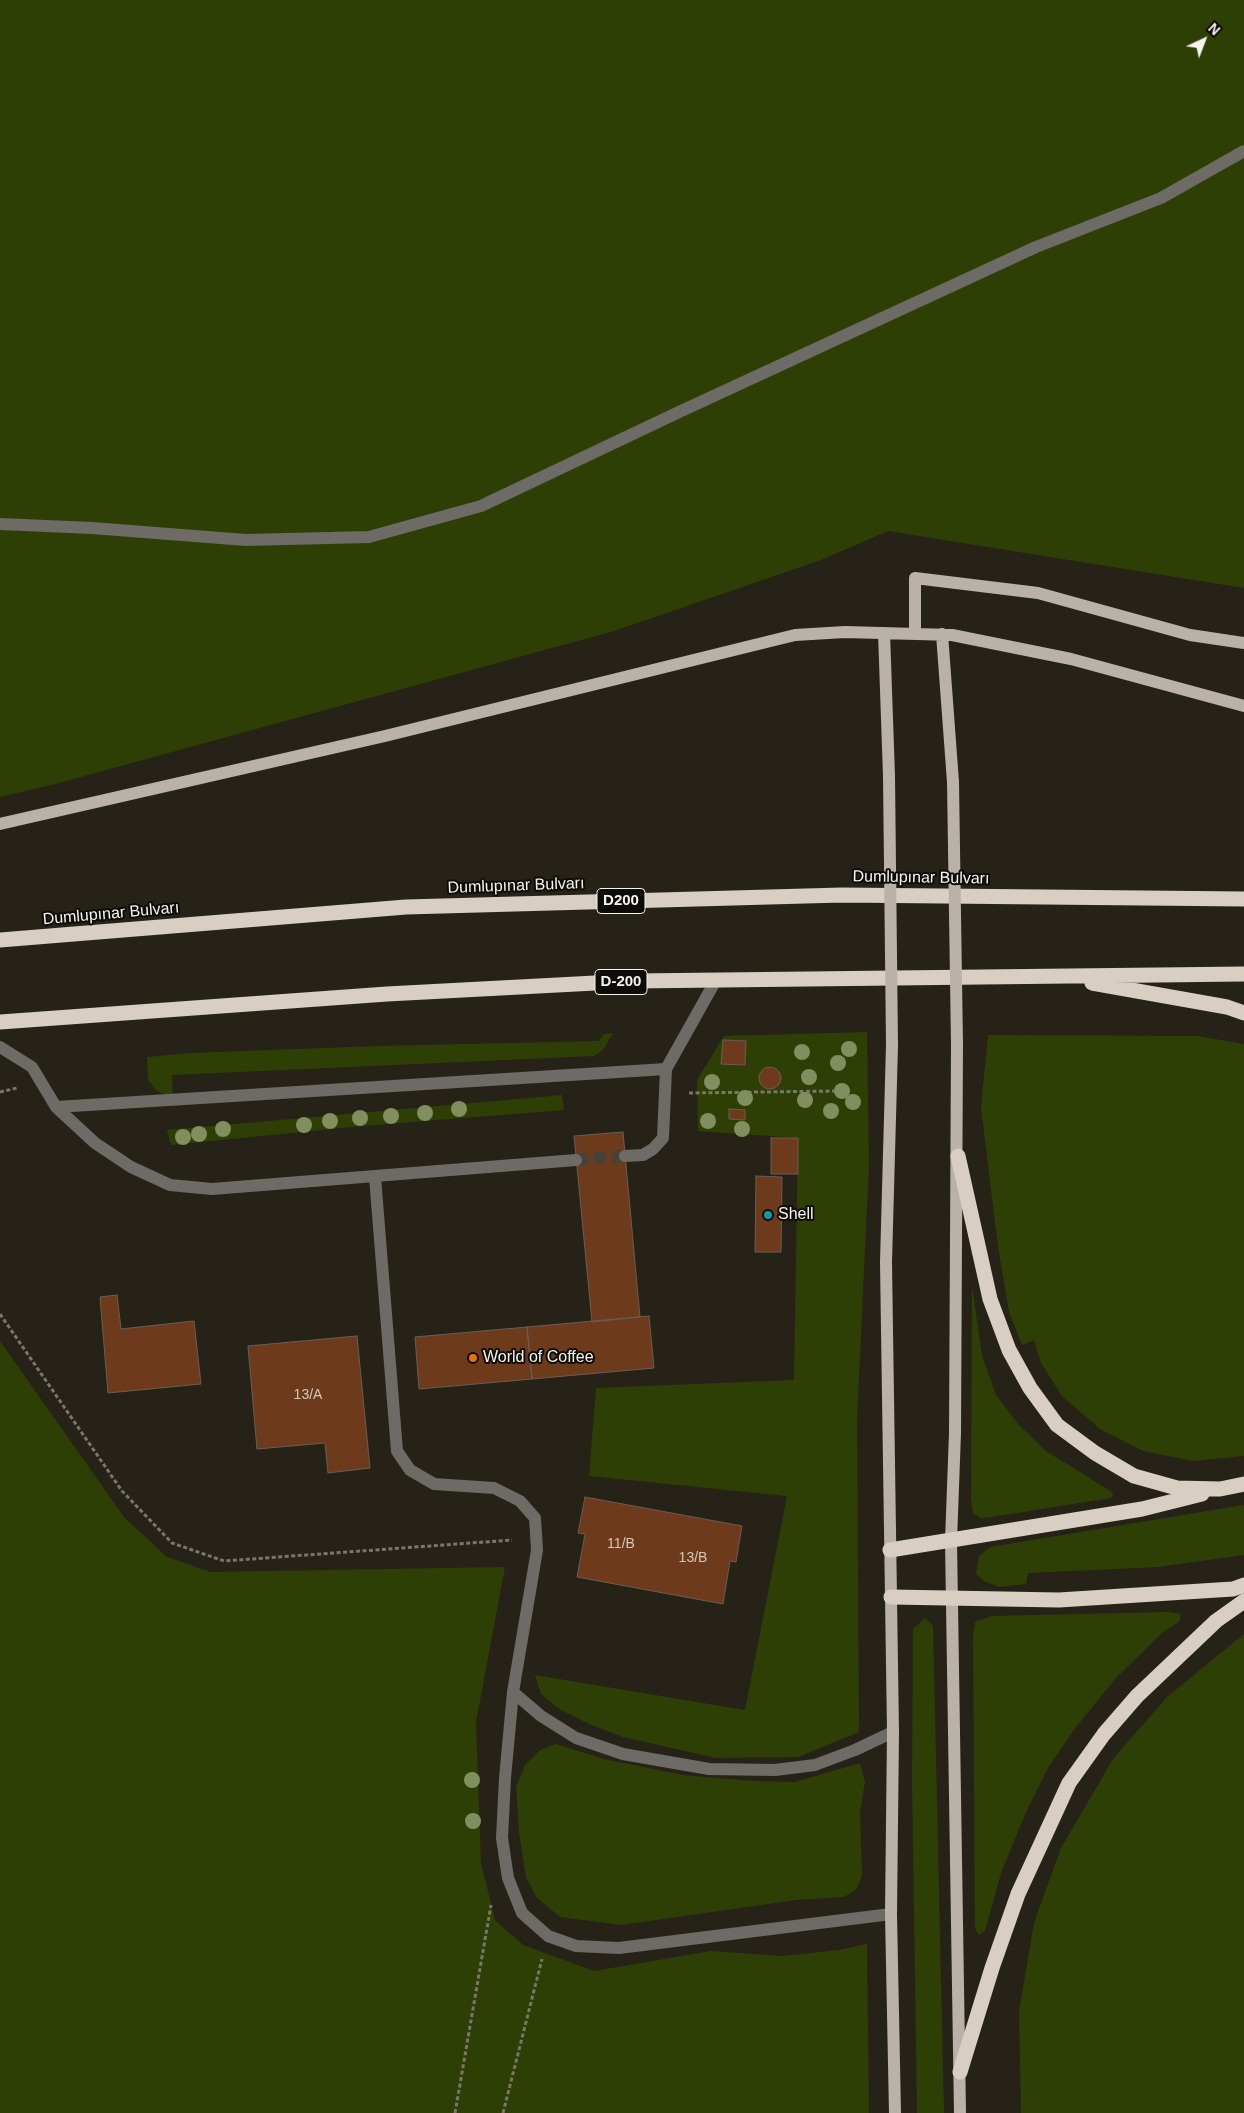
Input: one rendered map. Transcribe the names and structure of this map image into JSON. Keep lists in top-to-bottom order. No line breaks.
{"streets":{"highway":["Dumlupınar Bulvarı","D200","D-200"]},"places":["Shell","World of Coffee"],"house_numbers":["13/A","11/B","13/B"],"north":"top right"}
